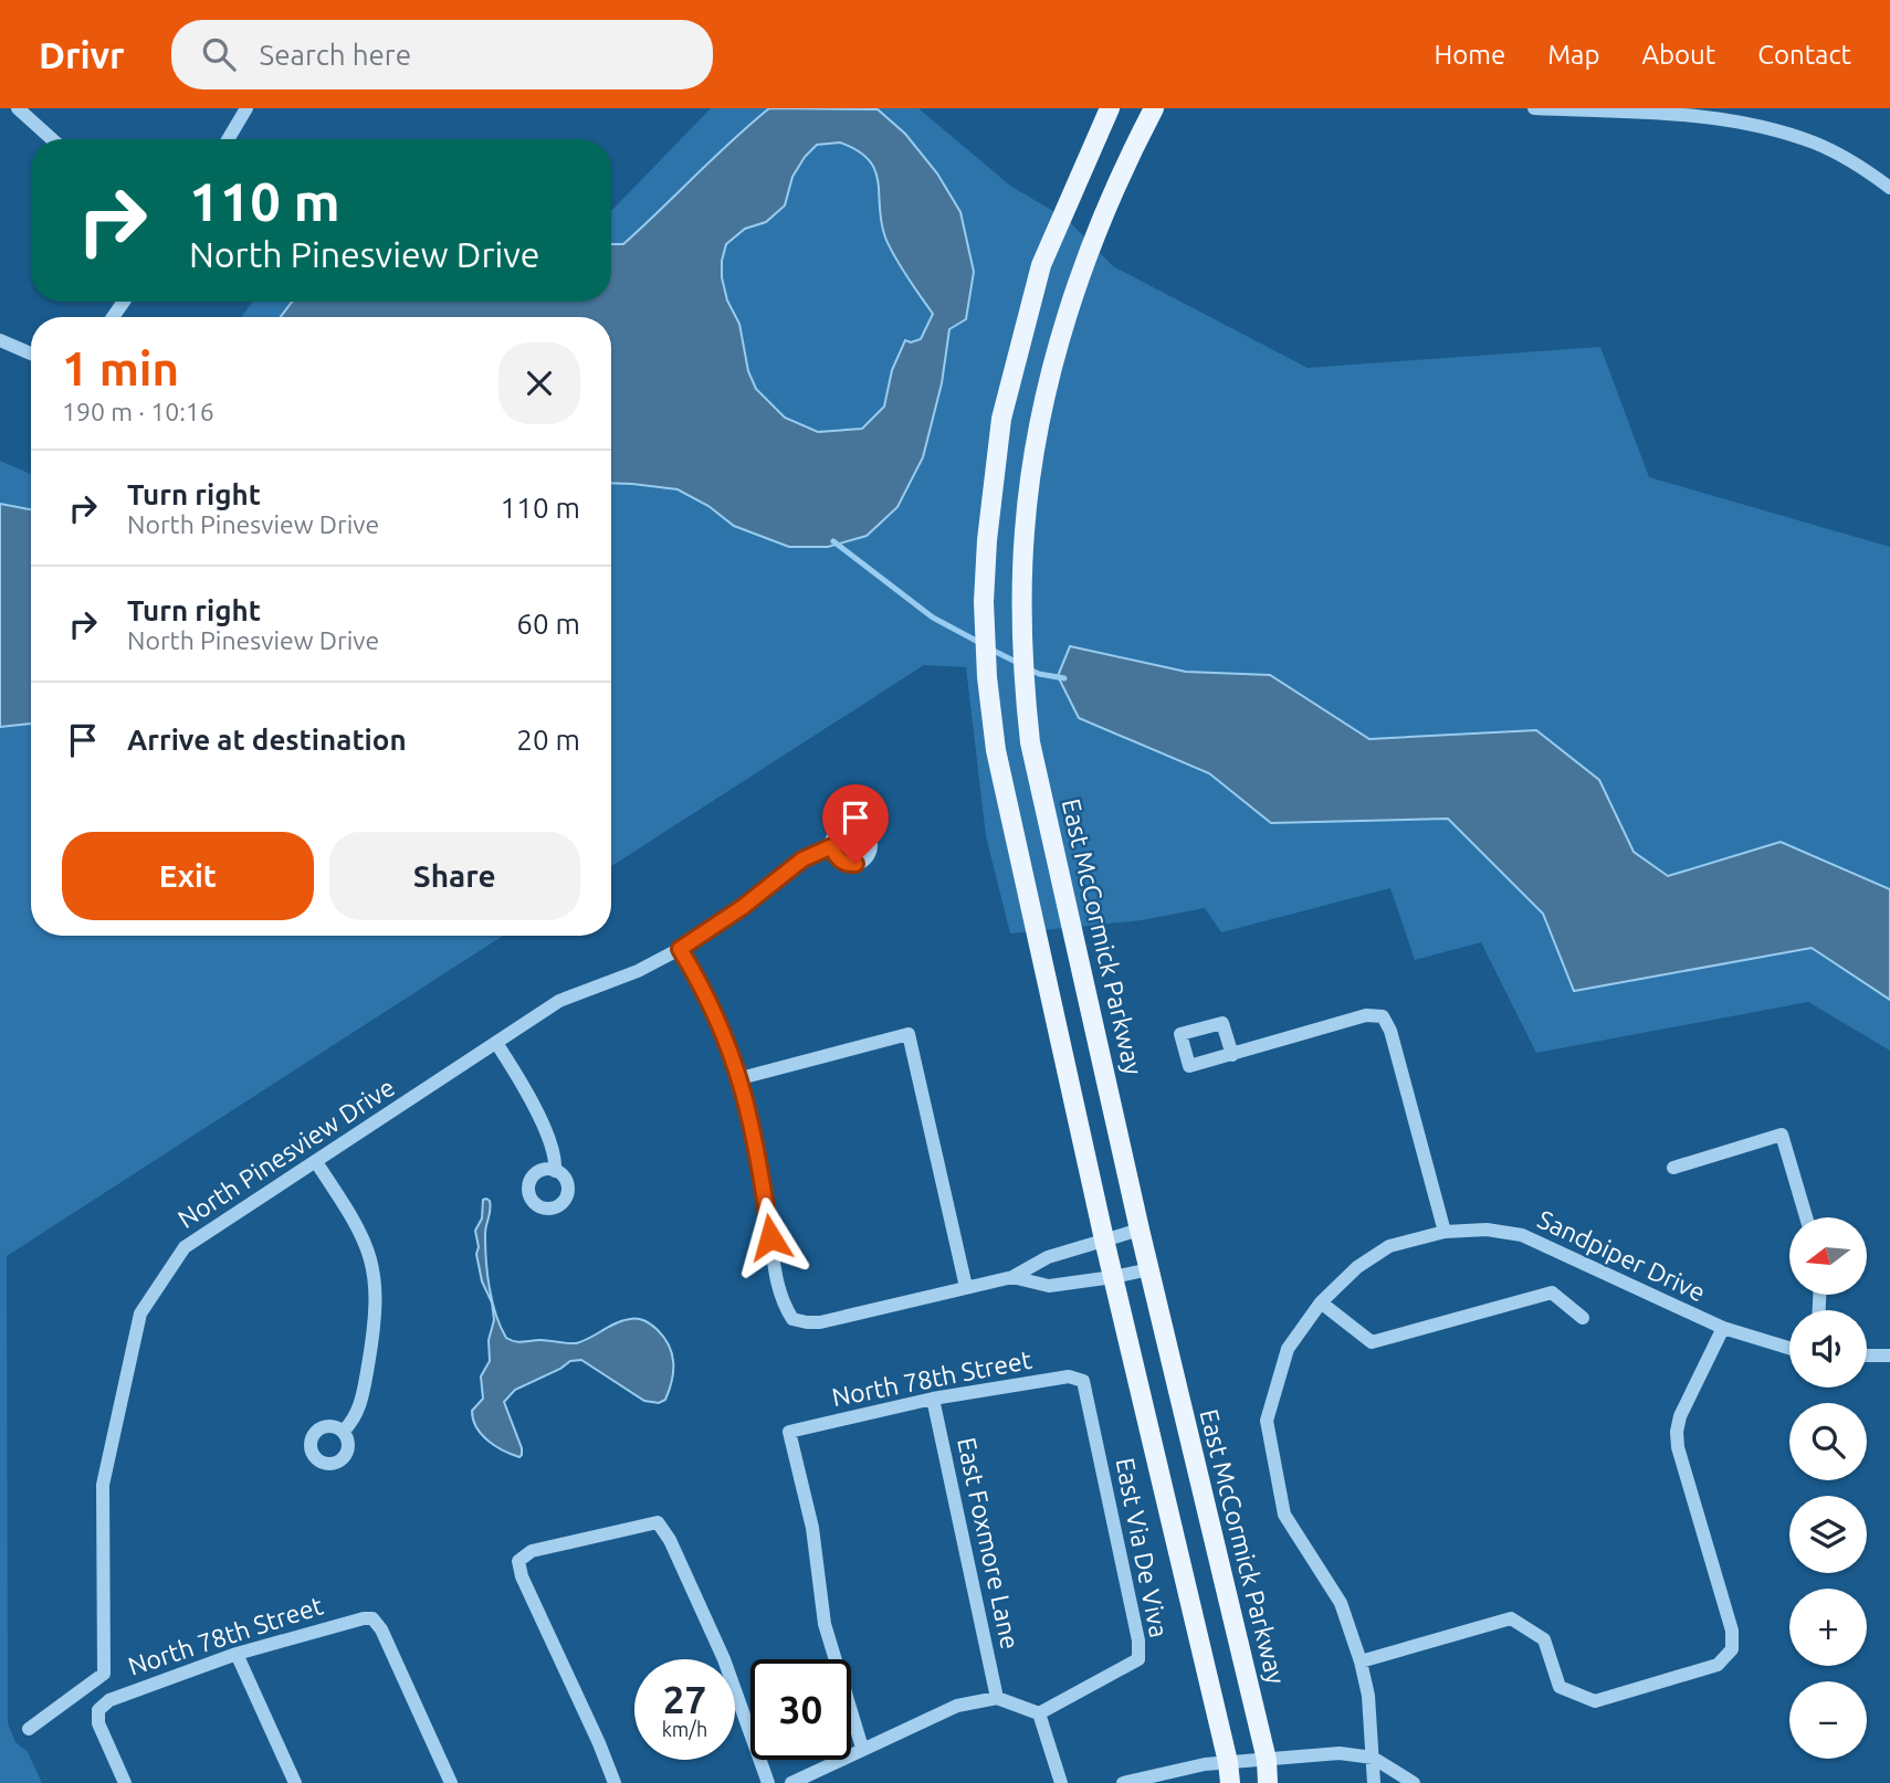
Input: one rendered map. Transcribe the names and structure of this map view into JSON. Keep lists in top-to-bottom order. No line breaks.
{"streets":{"main road":["East McCormick Parkway"],"street":["North Pinesview Drive","Sandpiper Drive","North 78th Street","East Foxmore Lane","East Via De Viva"]},"crossings":[["North 78th Street","East Foxmore Lane"],["North 78th Street","East Via De Viva"]],"north":"left","page":{"header":"Drivr","search":"Search here","nav":["Home","Map","About","Contact"],"turn":["110 m","North Pinesview Drive"],"heading":["1 min","190 m · 10:16"],"list":[{"name":"Turn right","note":"North Pinesview Drive","value":"110 m"},{"name":"Turn right","note":"North Pinesview Drive","value":"60 m"},{"name":"Arrive at destination","value":"20 m"}],"buttons":["Exit","Share"],"map_buttons":["+","−"],"speed":"27 km/h","limit":"30"}}
